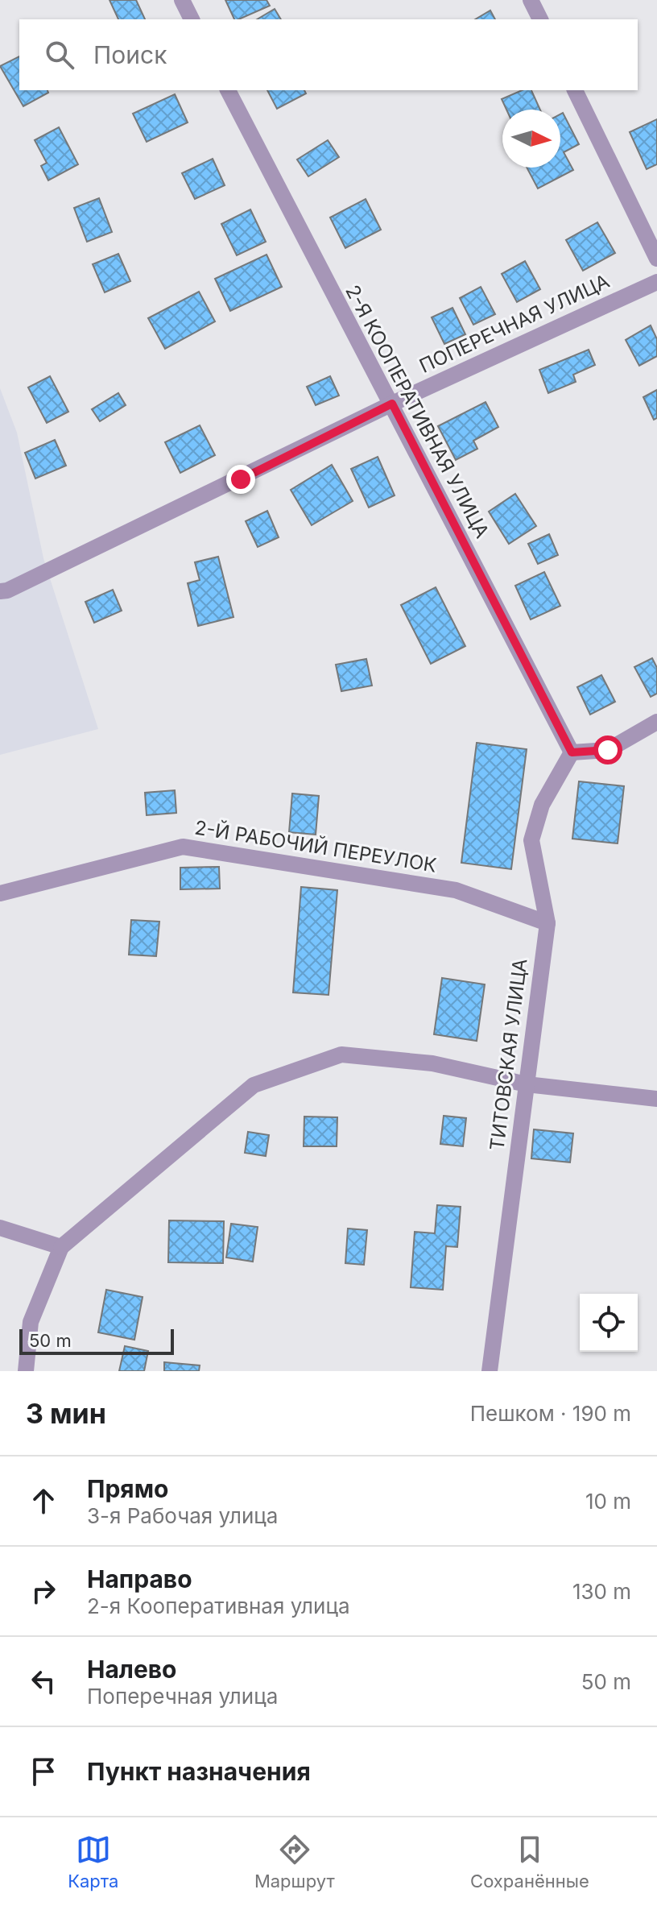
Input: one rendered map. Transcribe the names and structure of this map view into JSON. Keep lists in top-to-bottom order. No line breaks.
{"streets":{"street":["ПОПЕРЕЧНАЯ УЛИЦА","2-Я КООПЕРАТИВНАЯ УЛИЦА","2-Й РАБОЧИЙ ПЕРЕУЛОК","ТИТОВСКАЯ УЛИЦА"]},"crossings":[["ПОПЕРЕЧНАЯ УЛИЦА","2-Я КООПЕРАТИВНАЯ УЛИЦА"],["2-Я КООПЕРАТИВНАЯ УЛИЦА","ТИТОВСКАЯ УЛИЦА"],["2-Й РАБОЧИЙ ПЕРЕУЛОК","ТИТОВСКАЯ УЛИЦА"]],"scale_bar":"50 m","north":"right","page":{"search":"Поиск","scale":"50 m","heading":["3 мин","Пешком · 190 m"],"list":[["Прямо","3-я Рабочая улица","10 m"],["Направо","2-я Кооперативная улица","130 m"],["Налево","Поперечная улица","50 m"],"Пункт назначения"],"nav":["Карта","Маршрут","Сохранённые"]}}
